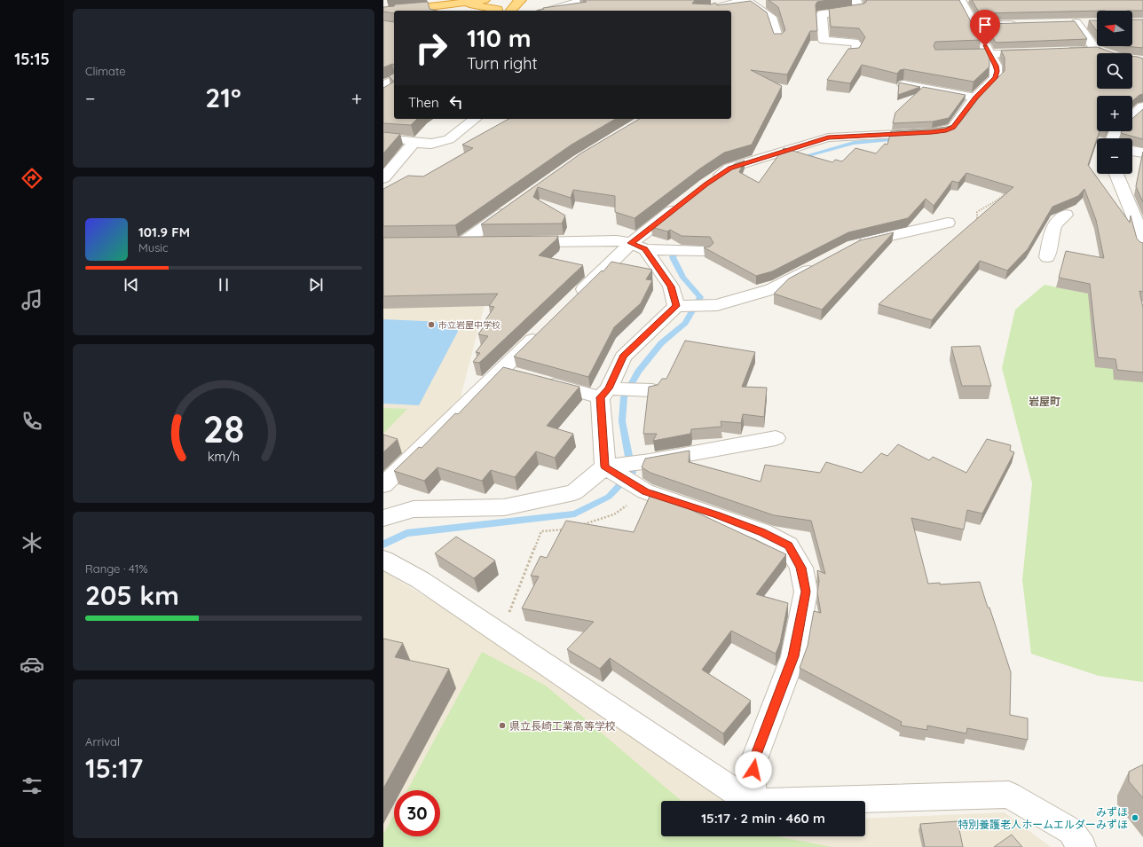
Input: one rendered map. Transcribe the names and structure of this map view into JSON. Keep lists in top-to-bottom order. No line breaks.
{"districts":["岩屋町"],"places":["市立岩屋中学校","県立長崎工業高等学校","みずほ 特別養護老人ホームエルダーみずほ"],"north":"left","page":{"tabs":"15:15","tile":["Climate",["Range · 41%","205 km"],["Arrival","15:17"]],"map_buttons":["+","−"],"turn":["110 m","Turn right"],"heat":["−","21°","+"],"then":"Then","song":["101.9 FM","Music"],"limit":"30","trip":"15:17 · 2 min · 460 m","gauge":["28","km/h"]}}
